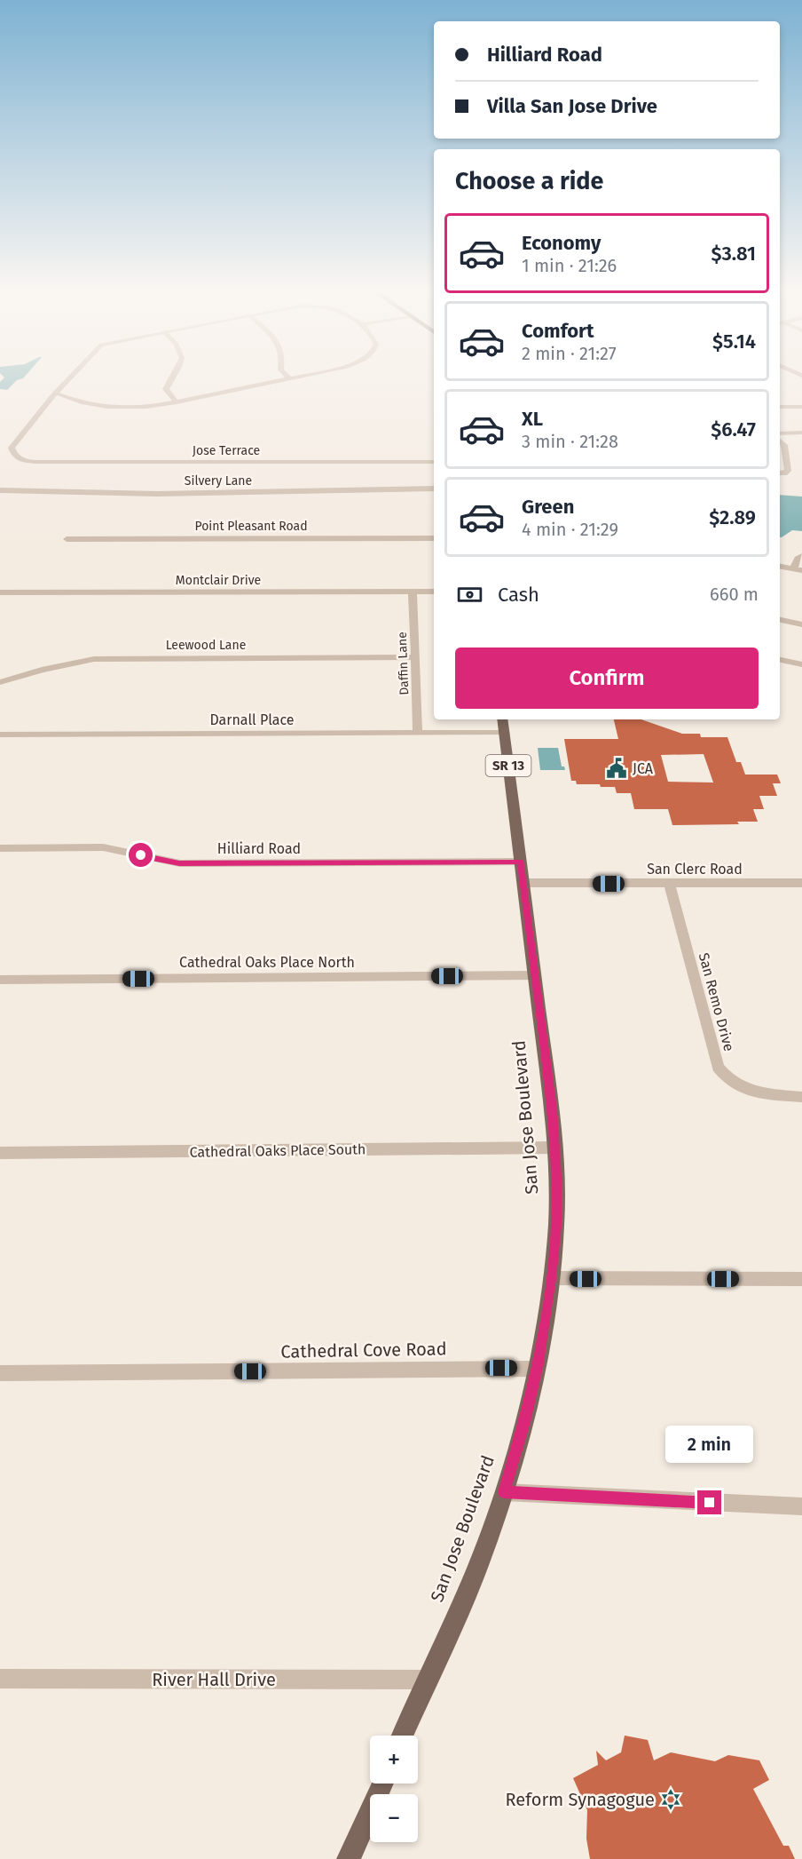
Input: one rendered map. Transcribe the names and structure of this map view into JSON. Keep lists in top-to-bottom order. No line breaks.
{"streets":{"main road":["SR 13","San Jose Boulevard"],"street":["Jose Terrace","Silvery Lane","Point Pleasant Road","Montclair Drive","Leewood Lane","Daffin Lane","Darnall Place","Hilliard Road","San Clerc Road","Cathedral Oaks Place North","San Remo Drive","Cathedral Oaks Place South","Cathedral Cove Road","River Hall Drive"]},"crossings":[["Montclair Drive","Daffin Lane"],["Leewood Lane","Daffin Lane"],["Daffin Lane","Darnall Place"],["Darnall Place","San Jose Boulevard"],["Hilliard Road","San Jose Boulevard"],["San Clerc Road","San Remo Drive"],["San Clerc Road","San Jose Boulevard"],["Cathedral Oaks Place North","San Jose Boulevard"],["San Jose Boulevard","Cathedral Oaks Place South"],["San Jose Boulevard","Cathedral Cove Road"],["San Jose Boulevard","River Hall Drive"]],"places":{"public building":["JCA"],"synagogue":["Reform Synagogue"]},"page":{"banner":["Hilliard Road","Villa San Jose Drive"],"heading":"Choose a ride","list":[{"name":"Economy","note":"1 min · 21:26","value":"$3.81"},{"name":"Comfort","note":"2 min · 21:27","value":"$5.14"},{"name":"XL","note":"3 min · 21:28","value":"$6.47"},{"name":"Green","note":"4 min · 21:29","value":"$2.89"}],"pay":["Cash","660 m"],"buttons":"Confirm","bubble":"2 min","map_buttons":["+","−"]}}
